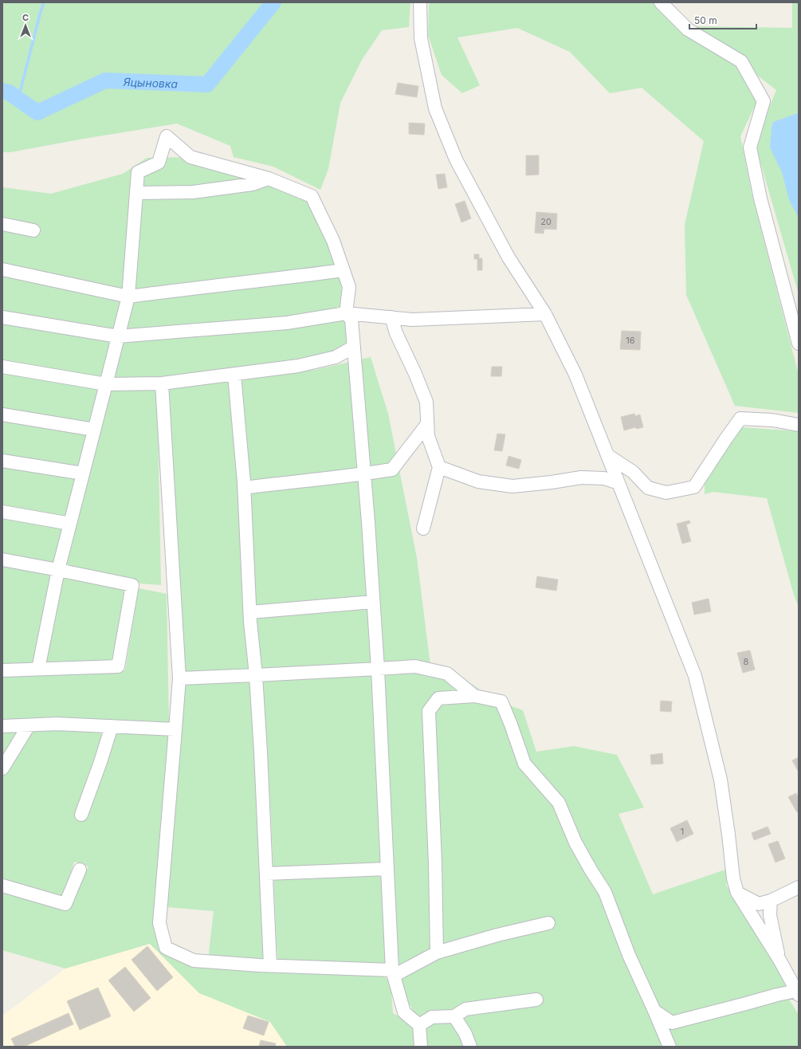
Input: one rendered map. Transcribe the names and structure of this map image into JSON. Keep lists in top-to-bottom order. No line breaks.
{"water":["Яцыновка"],"house_numbers":["20","16","8","1"],"scale_bar":"50 m","north":"top"}
